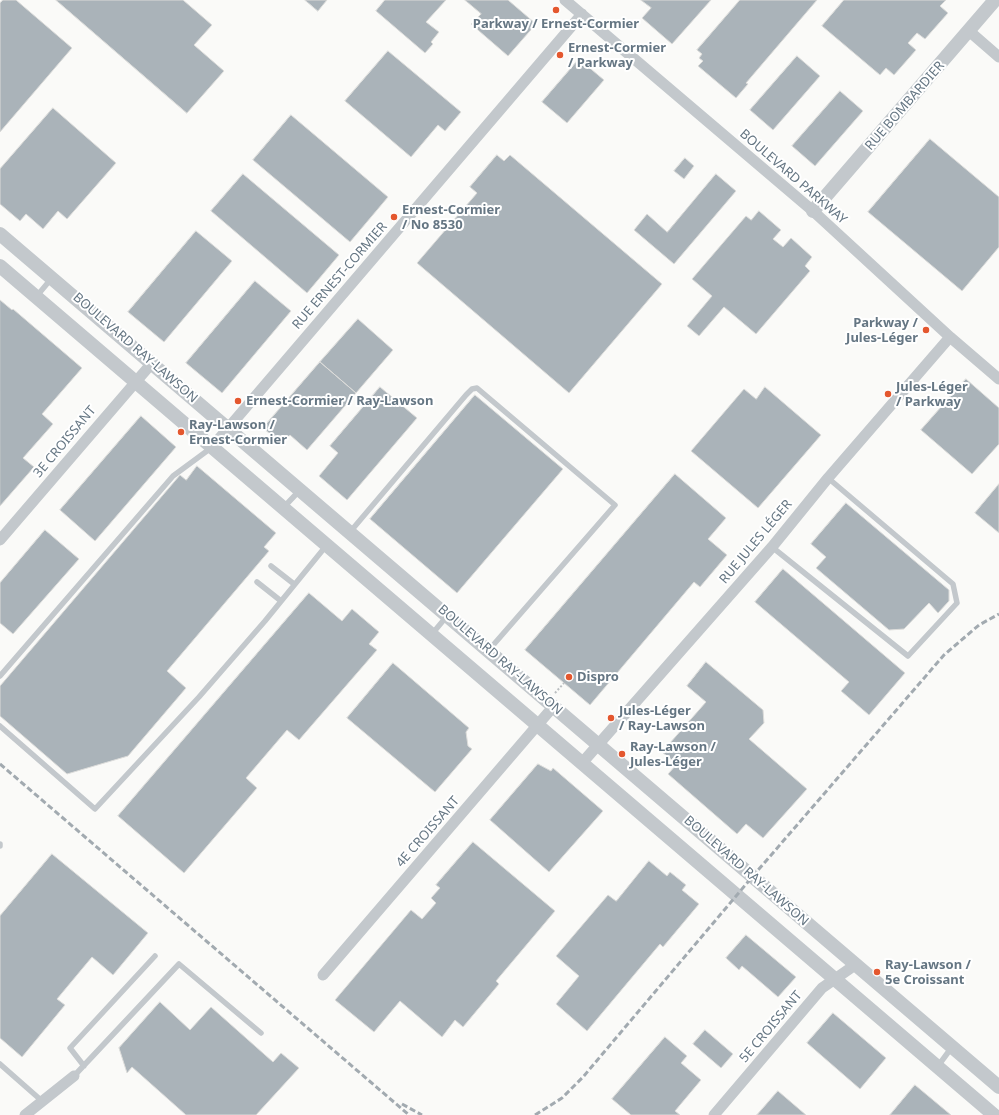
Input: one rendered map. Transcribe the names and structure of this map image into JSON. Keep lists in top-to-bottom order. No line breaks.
{"streets":{"street":["RUE BOMBARDIER","BOULEVARD PARKWAY","RUE ERNEST-CORMIER","BOULEVARD RAY-LAWSON","3E CROISSANT","RUE JULES LÉGER","4E CROISSANT","5E CROISSANT"]},"crossings":[["RUE BOMBARDIER","BOULEVARD PARKWAY"],["BOULEVARD PARKWAY","RUE ERNEST-CORMIER"],["BOULEVARD PARKWAY","RUE JULES LÉGER"],["RUE ERNEST-CORMIER","BOULEVARD RAY-LAWSON"],["BOULEVARD RAY-LAWSON","3E CROISSANT"],["BOULEVARD RAY-LAWSON","RUE JULES LÉGER"],["BOULEVARD RAY-LAWSON","4E CROISSANT"],["BOULEVARD RAY-LAWSON","5E CROISSANT"]],"places":["Parkway / Ernest-Cormier","Ernest-Cormier / Parkway","Ernest-Cormier / No 8530","Parkway / Jules-Léger","Jules-Léger / Parkway","Ernest-Cormier / Ray-Lawson","Ray-Lawson / Ernest-Cormier","Dispro","Jules-Léger / Ray-Lawson","Ray-Lawson / Jules-Léger","Ray-Lawson / 5e Croissant"]}
